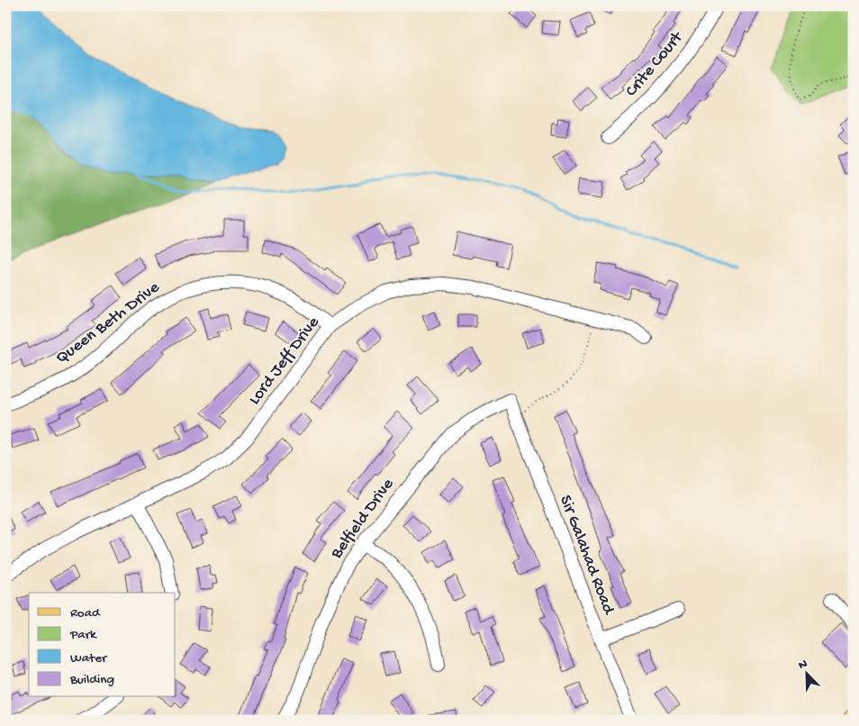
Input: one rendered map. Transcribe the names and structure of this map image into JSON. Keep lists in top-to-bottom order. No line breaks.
{"streets":{"street":["Crite Court","Queen Beth Drive","Lord Jeff Drive","Belfield Drive","Sir Galahad Road"]},"crossings":[["Queen Beth Drive","Lord Jeff Drive"],["Belfield Drive","Sir Galahad Road"]],"legend":["Road","Park","Water","Building"],"north":"top left"}
